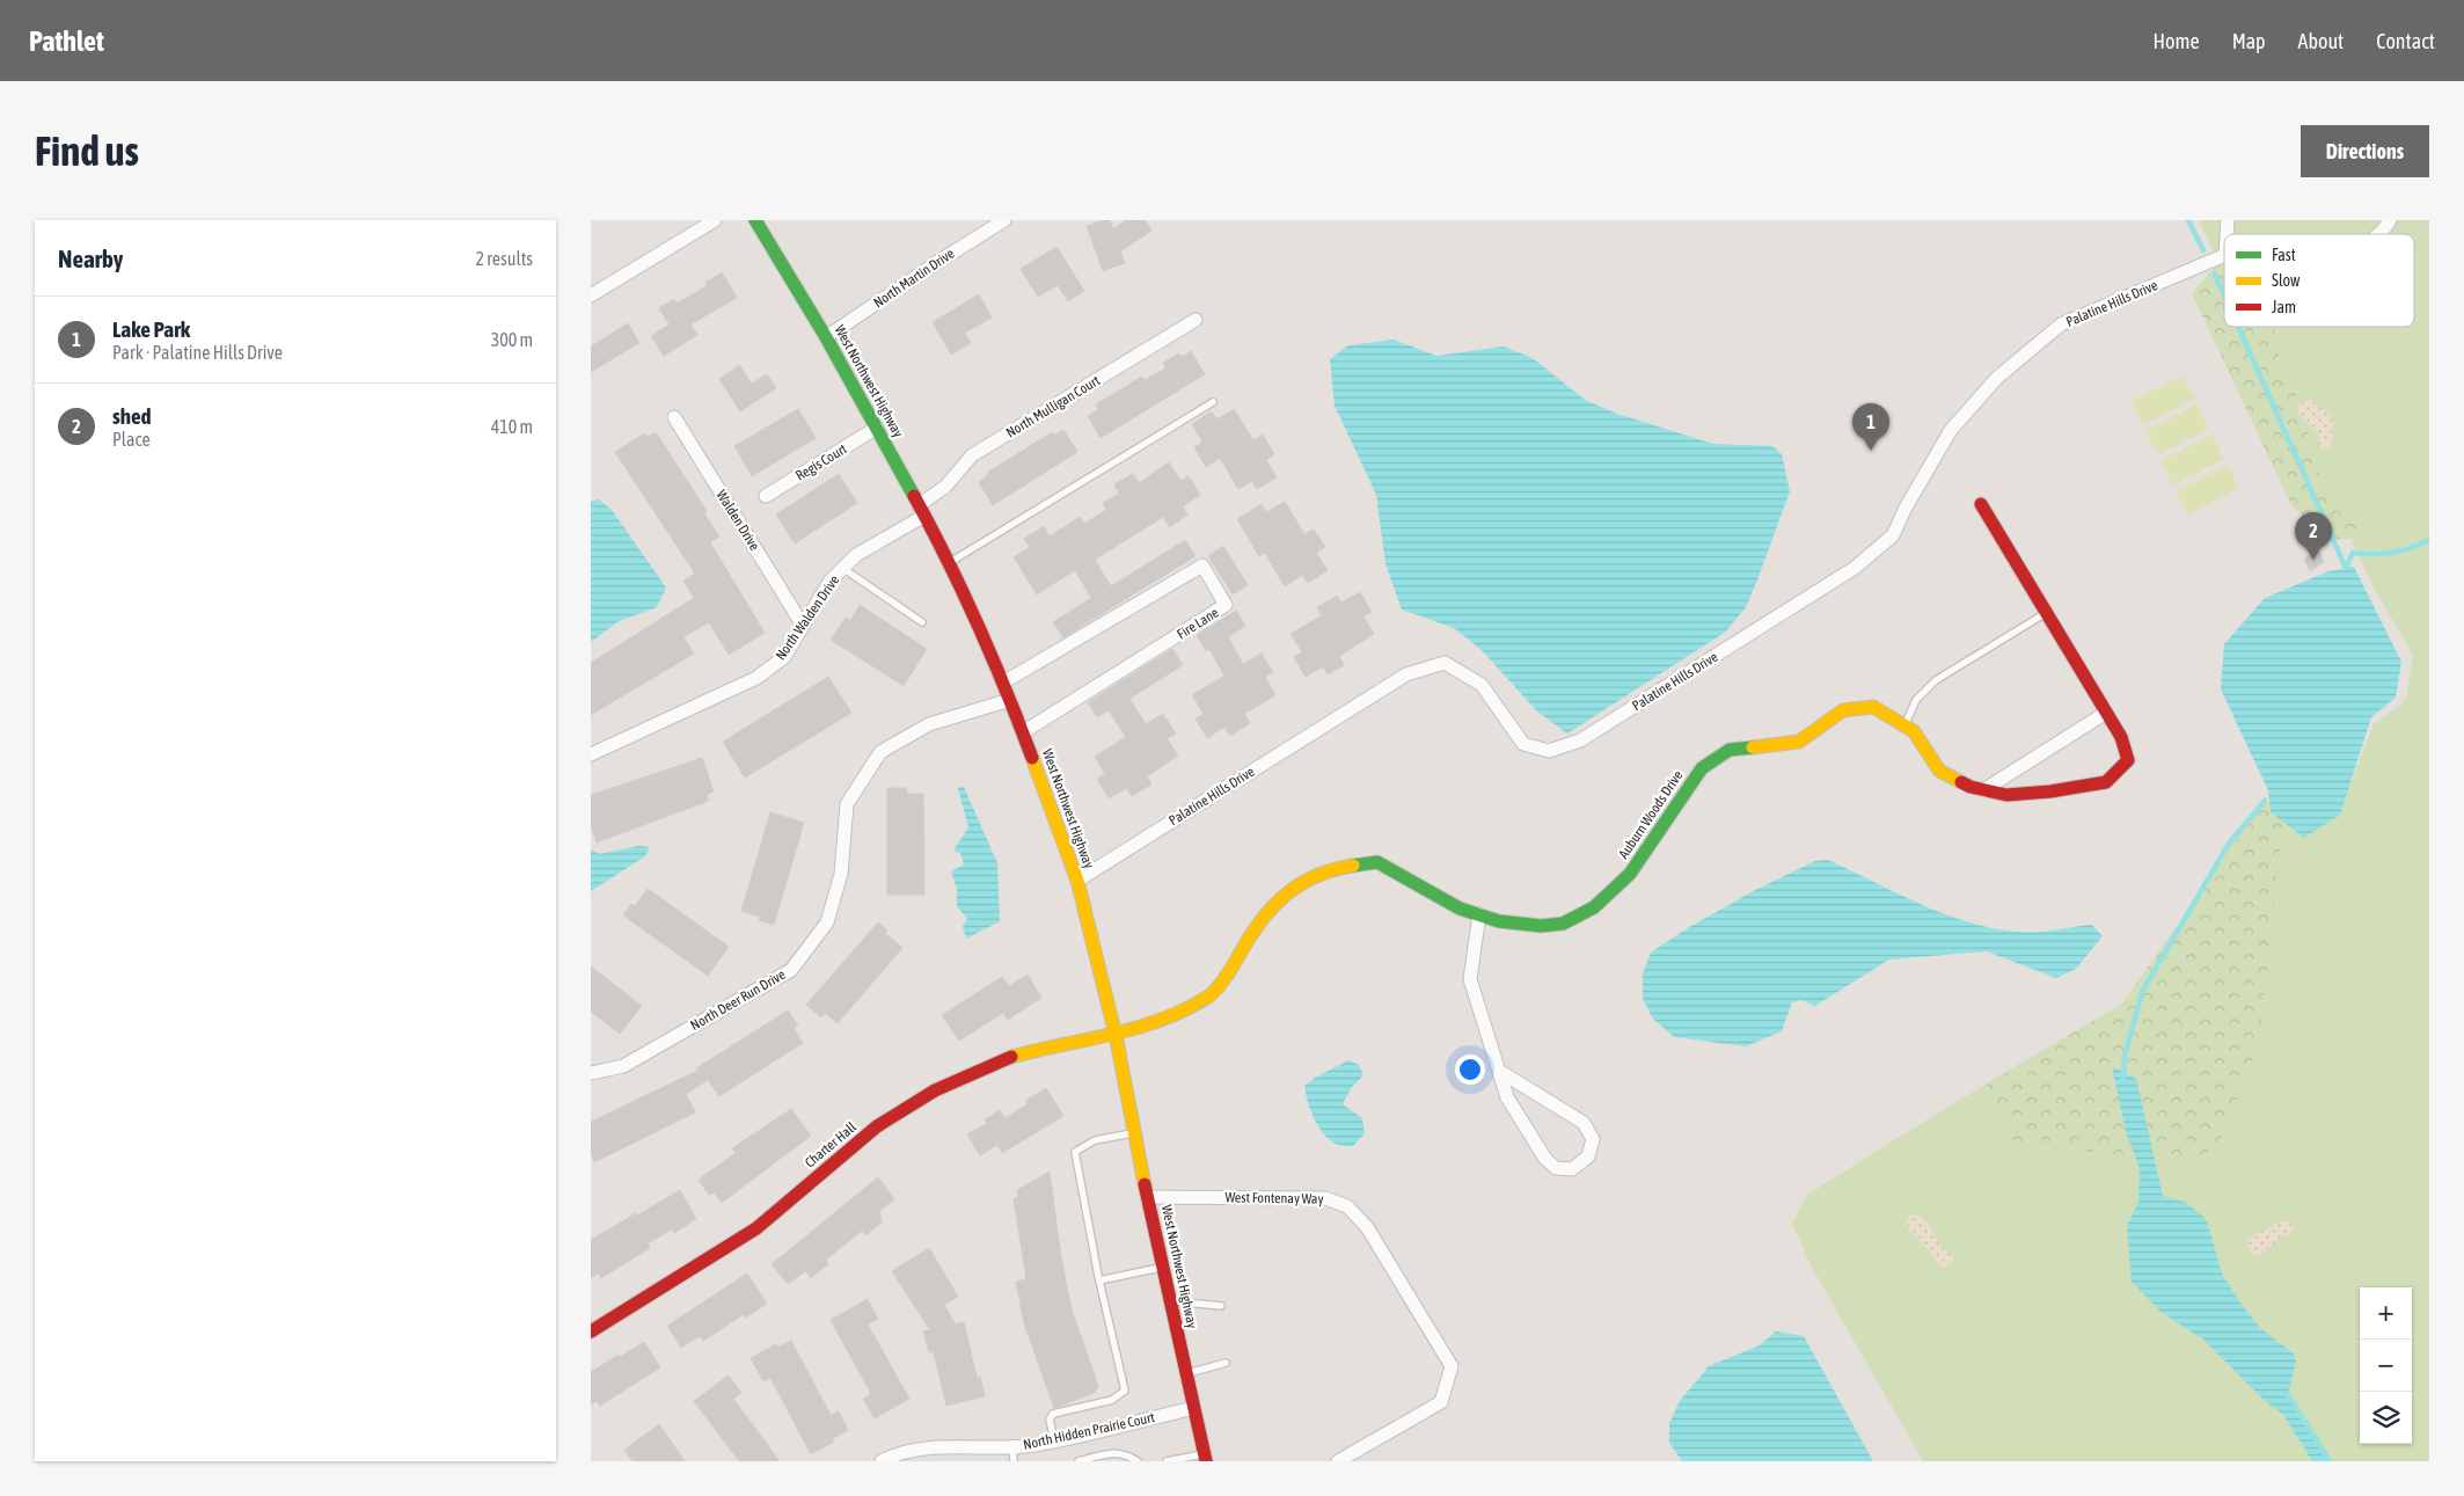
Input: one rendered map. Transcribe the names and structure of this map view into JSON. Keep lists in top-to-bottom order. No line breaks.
{"streets":{"street":["North Martin Drive","Palatine Hills Drive","West Northwest Highway","North Mulligan Court","Regis Court","Walden Drive","North Walden Drive","Fire Lane","Auburn Woods Drive","North Deer Run Drive","Charter Hall","West Fontenay Way","North Hidden Prairie Court"]},"crossings":[["North Martin Drive","West Northwest Highway"],["Palatine Hills Drive","West Northwest Highway"],["West Northwest Highway","North Mulligan Court"],["West Northwest Highway","Regis Court"],["West Northwest Highway","North Walden Drive"],["West Northwest Highway","Fire Lane"],["West Northwest Highway","Auburn Woods Drive"],["West Northwest Highway","North Deer Run Drive"],["West Northwest Highway","Charter Hall"],["West Northwest Highway","West Fontenay Way"],["West Northwest Highway","North Hidden Prairie Court"],["North Mulligan Court","North Walden Drive"],["Walden Drive","North Walden Drive"],["Auburn Woods Drive","Charter Hall"]],"legend":["Fast","Slow","Jam"],"page":{"header":"Pathlet","nav":["Home","Map","About","Contact"],"buttons":"Directions","title":"Find us","heading":["Nearby","2 results"],"list":[{"mark":"1","name":"Lake Park","note":"Park · Palatine Hills Drive","value":"300 m"},{"mark":"2","name":"shed","note":"Place","value":"410 m"}],"pins":["1","2"],"map_buttons":["+","−"]}}
